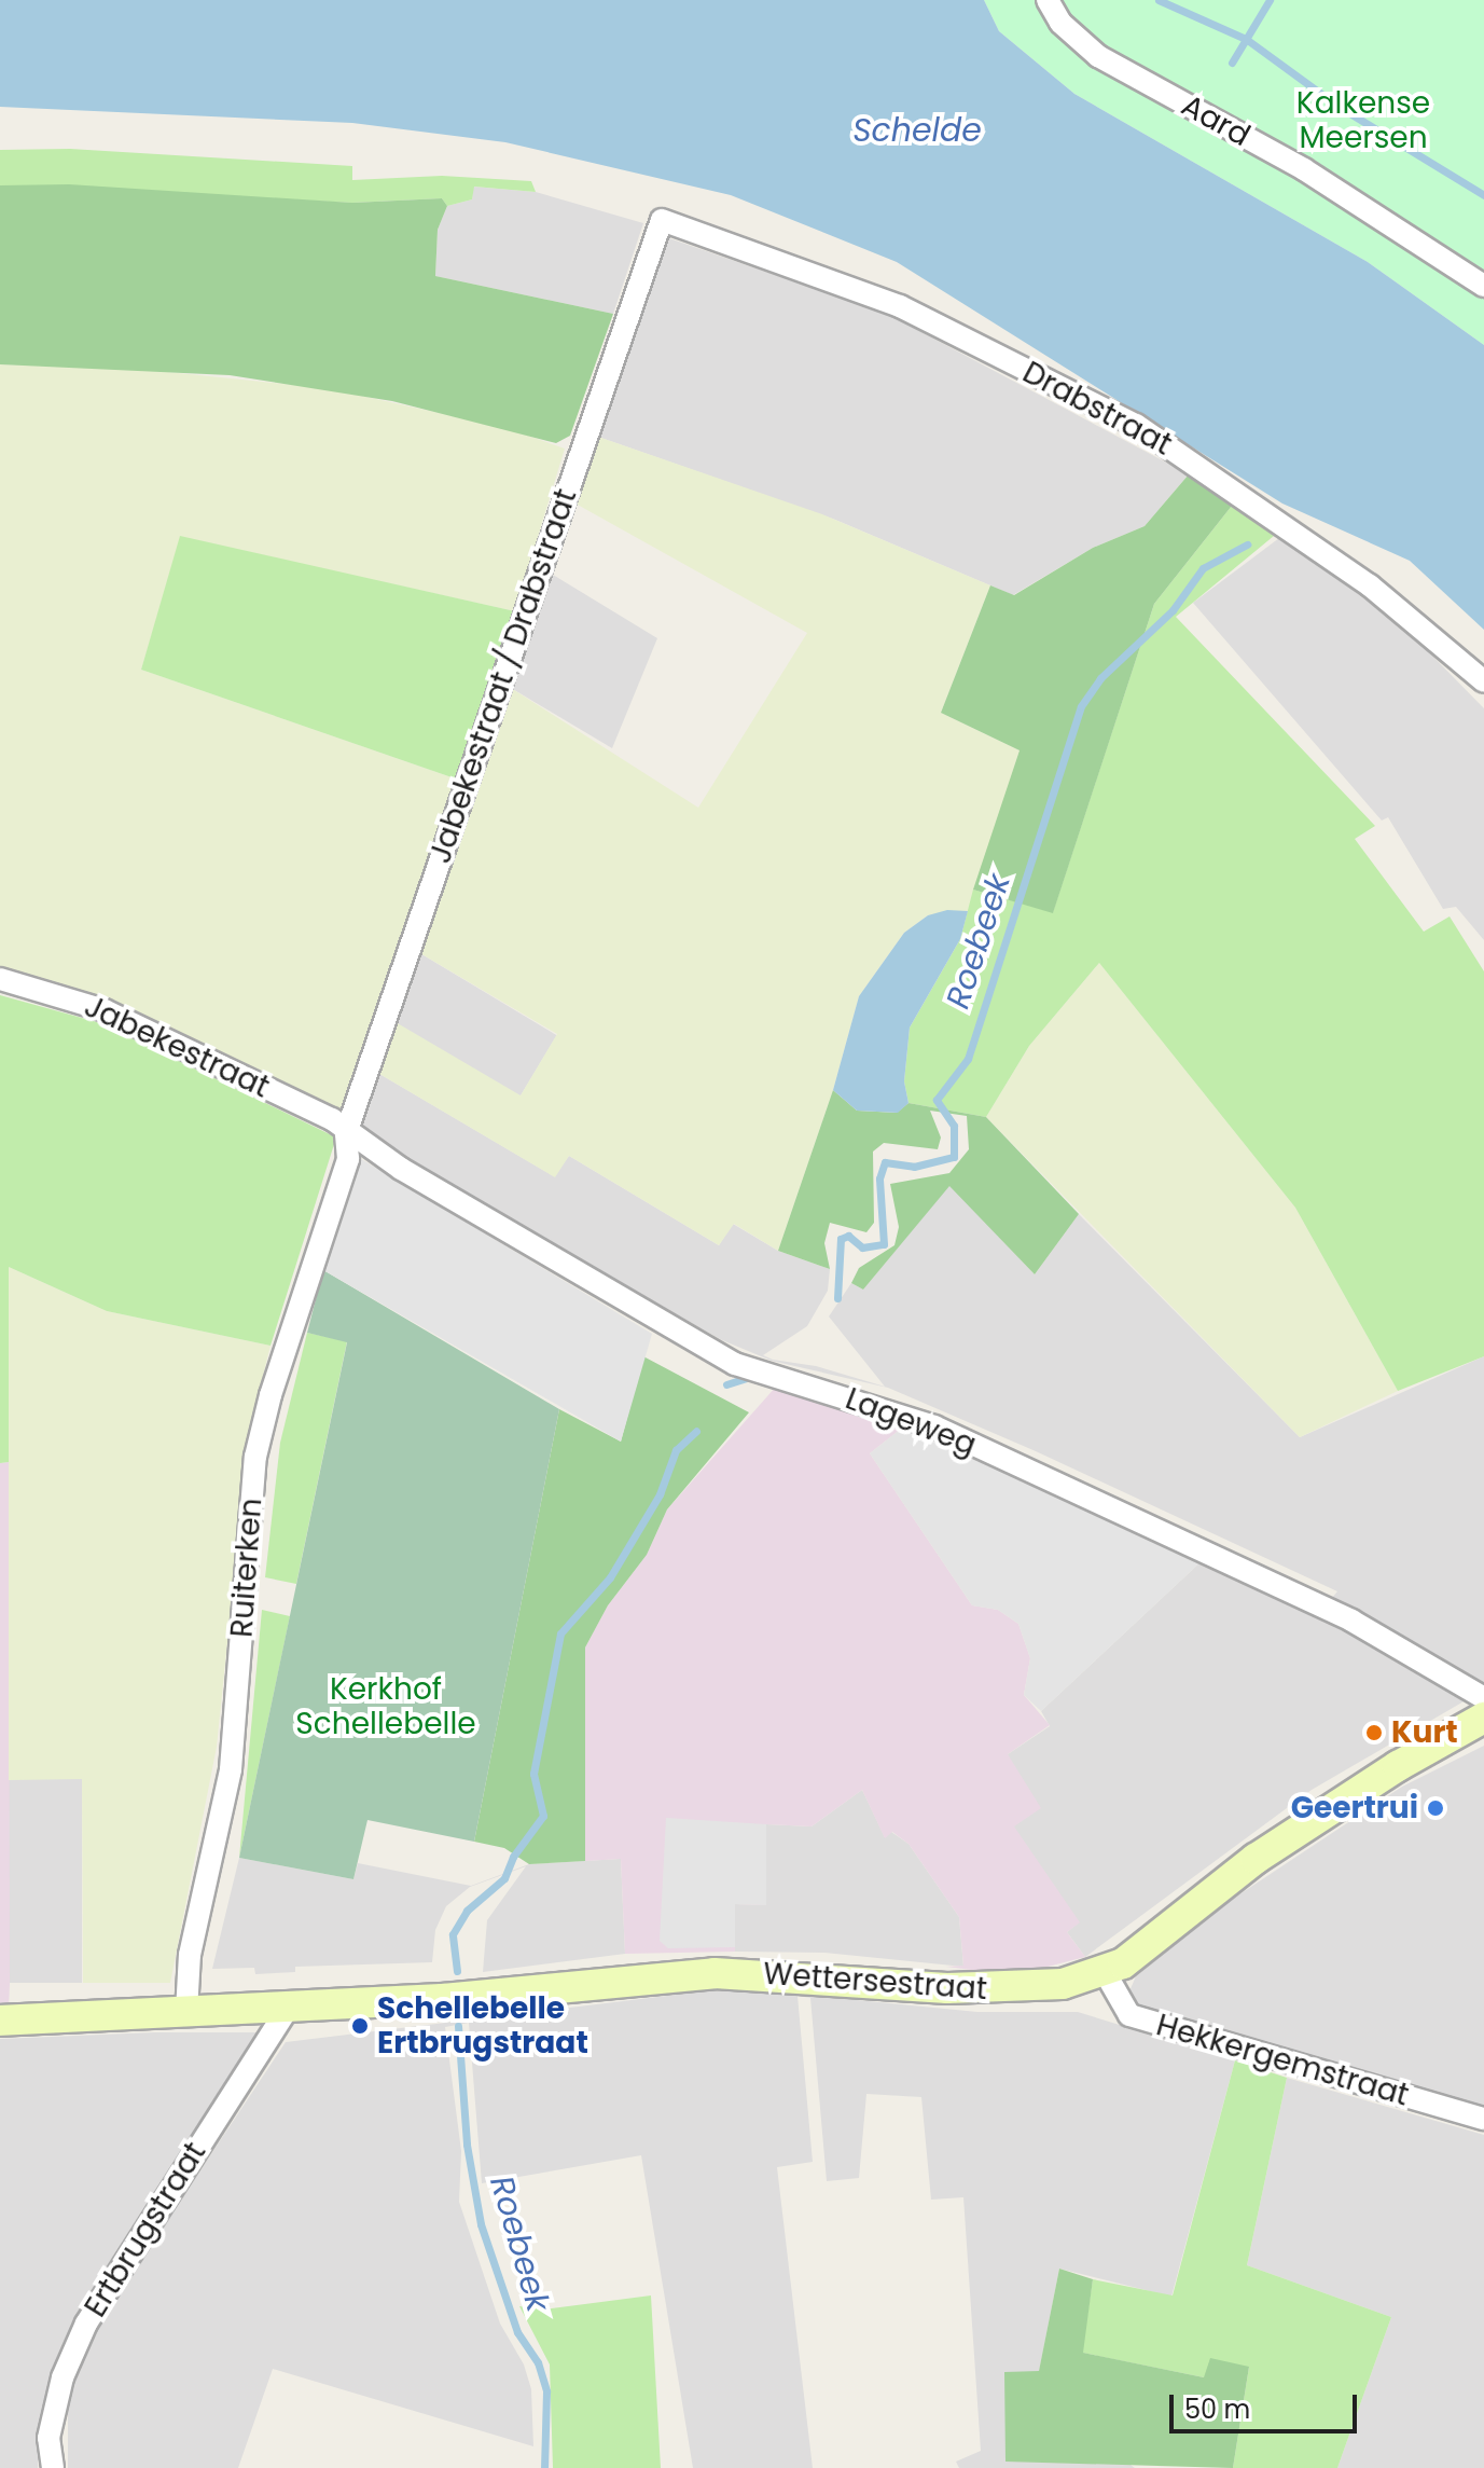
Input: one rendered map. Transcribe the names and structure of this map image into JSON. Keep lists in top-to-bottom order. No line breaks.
{"streets":{"main road":["Wettersestraat"],"street":["Aard","Drabstraat","Jabekestraat / Drabstraat","Jabekestraat","Lageweg","Ruiterken","Hekkergemstraat","Ertbrugstraat"]},"crossings":[["Drabstraat","Jabekestraat / Drabstraat"],["Jabekestraat / Drabstraat","Jabekestraat"],["Jabekestraat / Drabstraat","Lageweg"],["Jabekestraat / Drabstraat","Ruiterken"],["Jabekestraat","Lageweg"],["Jabekestraat","Ruiterken"],["Lageweg","Ruiterken"],["Ruiterken","Wettersestraat"],["Wettersestraat","Hekkergemstraat"],["Wettersestraat","Ertbrugstraat"]],"water":["Schelde","Roebeek"],"parks":["Kalkense Meersen","Kerkhof Schellebelle"],"places":["Kurt","Geertrui","Schellebelle Ertbrugstraat"],"scale_bar":"50 m"}
